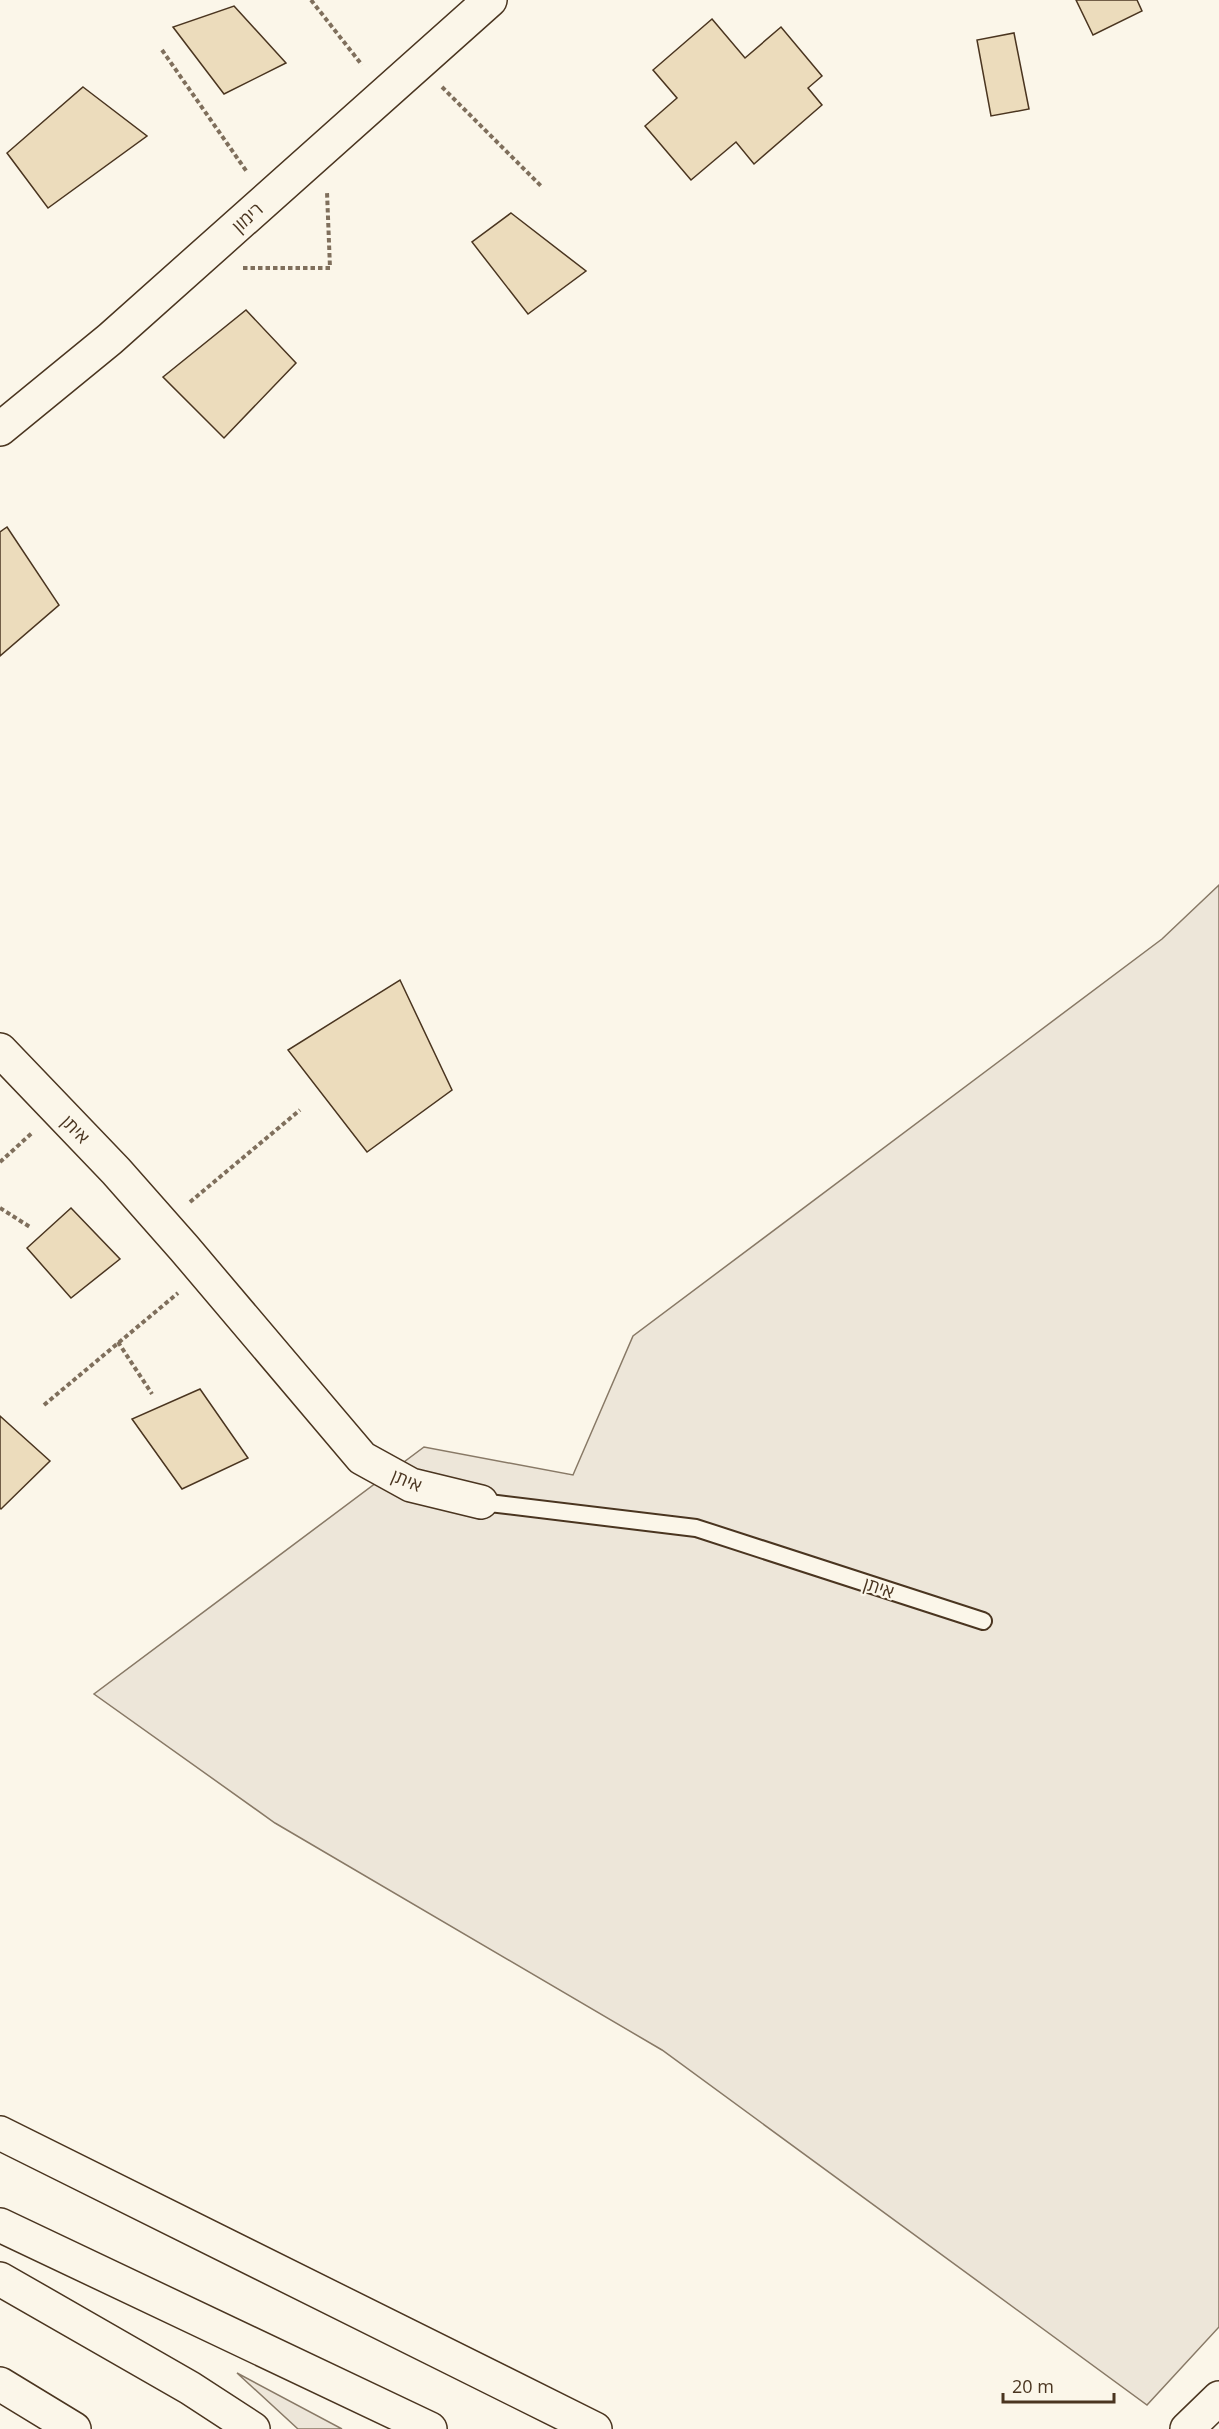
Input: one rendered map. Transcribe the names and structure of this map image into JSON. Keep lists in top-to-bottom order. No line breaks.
{"streets":{"main road":["רימון","איתן"]},"scale_bar":"20 m"}
